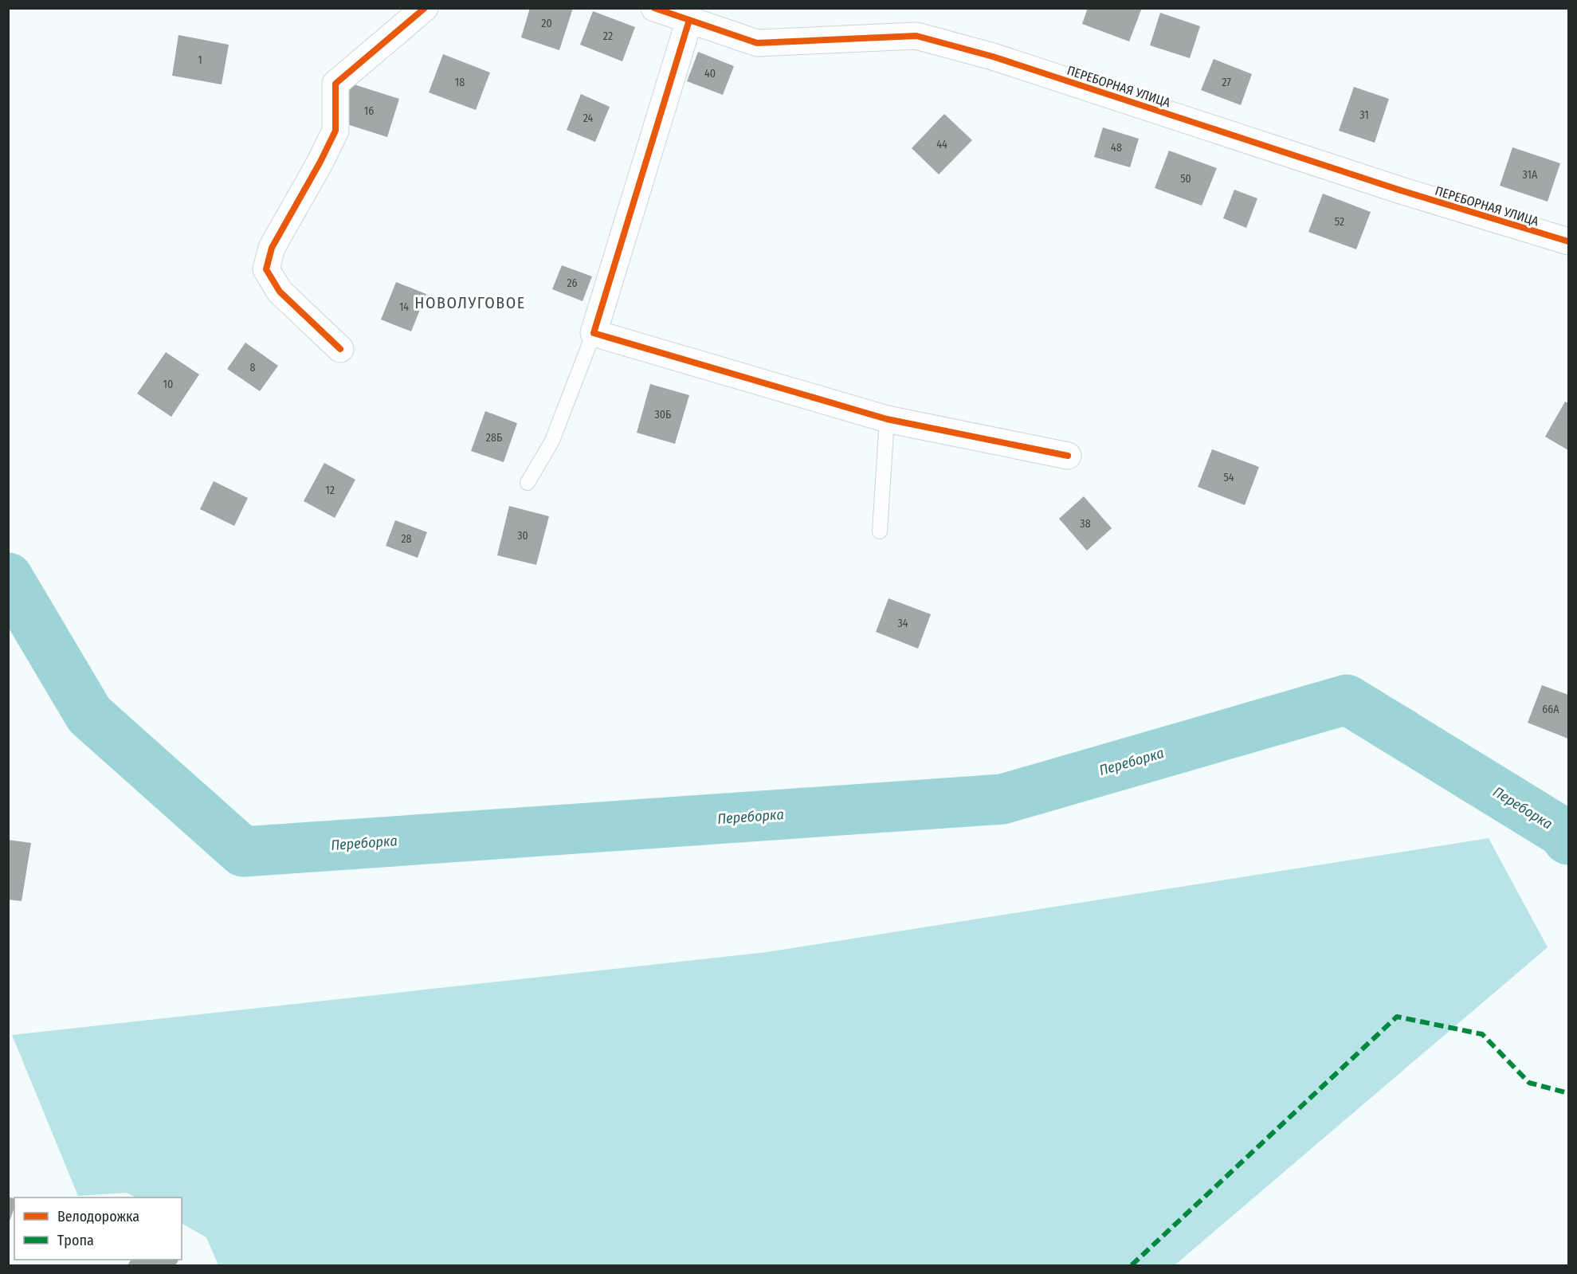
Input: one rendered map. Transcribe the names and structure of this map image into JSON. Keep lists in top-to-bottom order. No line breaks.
{"streets":{"street":["ПЕРЕБОРНАЯ УЛИЦА"]},"districts":["НОВОЛУГОВОЕ"],"water":["Переборка"],"house_numbers":["20","22","1","40","18","27","16","31","24","44","48","31А","50","52","26","14","8","10","30Б","28Б","54","12","38","30","28","34","66А"],"legend":["Велодорожка","Тропа"]}
